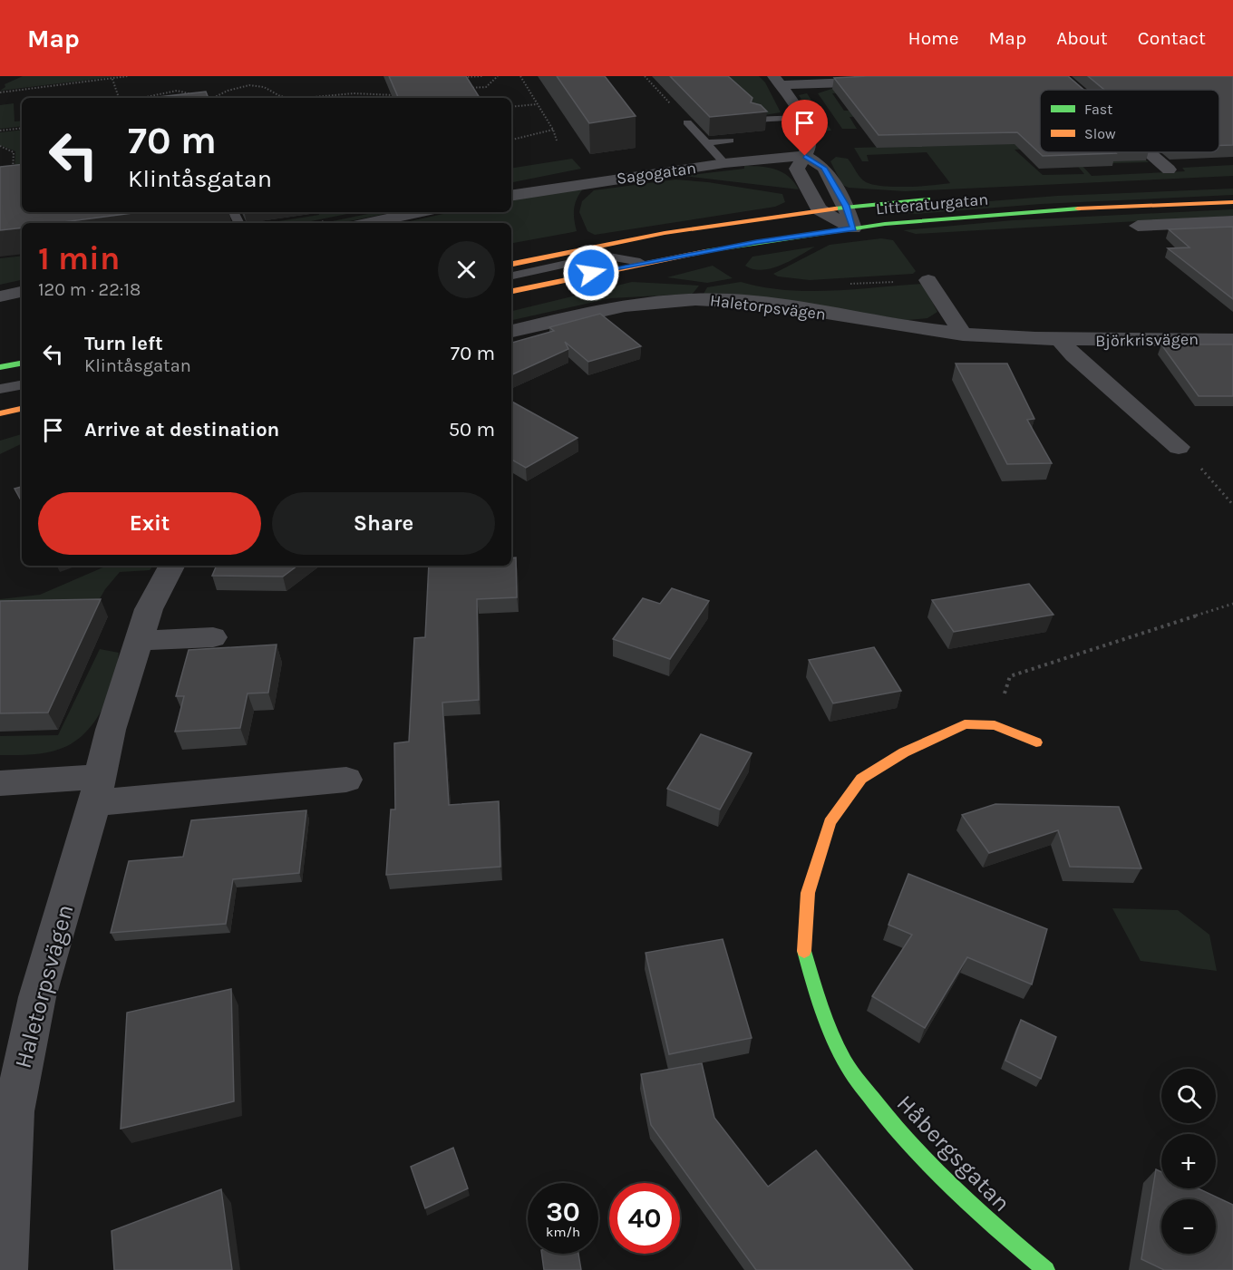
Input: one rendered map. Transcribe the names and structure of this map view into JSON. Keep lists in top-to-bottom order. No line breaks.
{"streets":{"street":["Sagogatan","Litteraturgatan","Haletorpsvägen","Björkrisvägen","Håbergsgatan"]},"crossings":[["Haletorpsvägen","Björkrisvägen"]],"legend":["Fast","Slow"],"page":{"header":"Map","nav":["Home","Map","About","Contact"],"turn":["70 m","Klintåsgatan"],"heading":["1 min","120 m · 22:18"],"list":[{"name":"Turn left","note":"Klintåsgatan","value":"70 m"},{"name":"Arrive at destination","value":"50 m"}],"buttons":["Exit","Share"],"map_buttons":["+","−"],"speed":"30 km/h","limit":"40"}}
